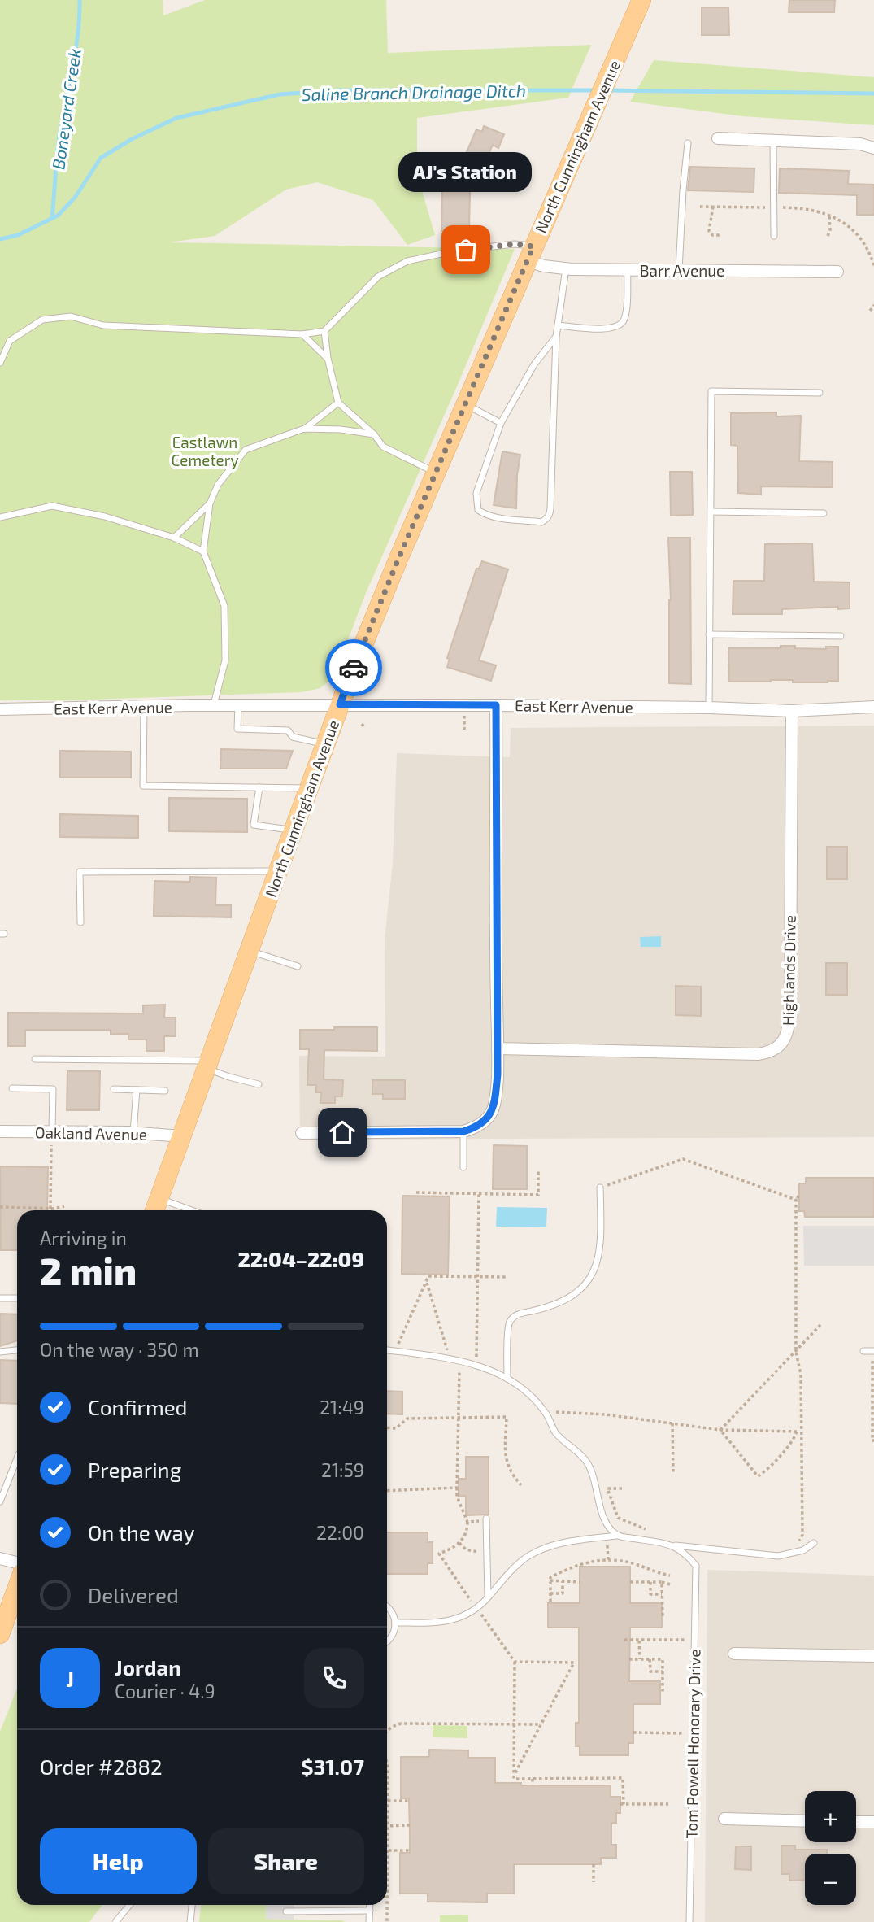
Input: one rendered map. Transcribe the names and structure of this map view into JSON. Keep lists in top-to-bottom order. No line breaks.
{"streets":{"main road":["North Cunningham Avenue"],"street":["Barr Avenue","East Kerr Avenue","Highlands Drive","Oakland Avenue"],"lane":["Tom Powell Honorary Drive"]},"crossings":[["North Cunningham Avenue","Barr Avenue"],["North Cunningham Avenue","East Kerr Avenue"],["North Cunningham Avenue","Oakland Avenue"],["East Kerr Avenue","Highlands Drive"]],"water":["Saline Branch Drainage Ditch","Boneyard Creek"],"parks":["Eastlawn Cemetery"],"places":["AJ's Station"],"page":{"bubble":"AJ's Station","heading":["2 min","Arriving in","22:04–22:09"],"panel":["Jordan","Courier · 4.9","Order #2882","$31.07"],"bar":"On the way · 350 m","list":[["Confirmed","21:49"],["Preparing","21:59"],["On the way","22:00"],"Delivered"],"round":"J","map_buttons":["+","−"],"buttons":["Help","Share"]}}
